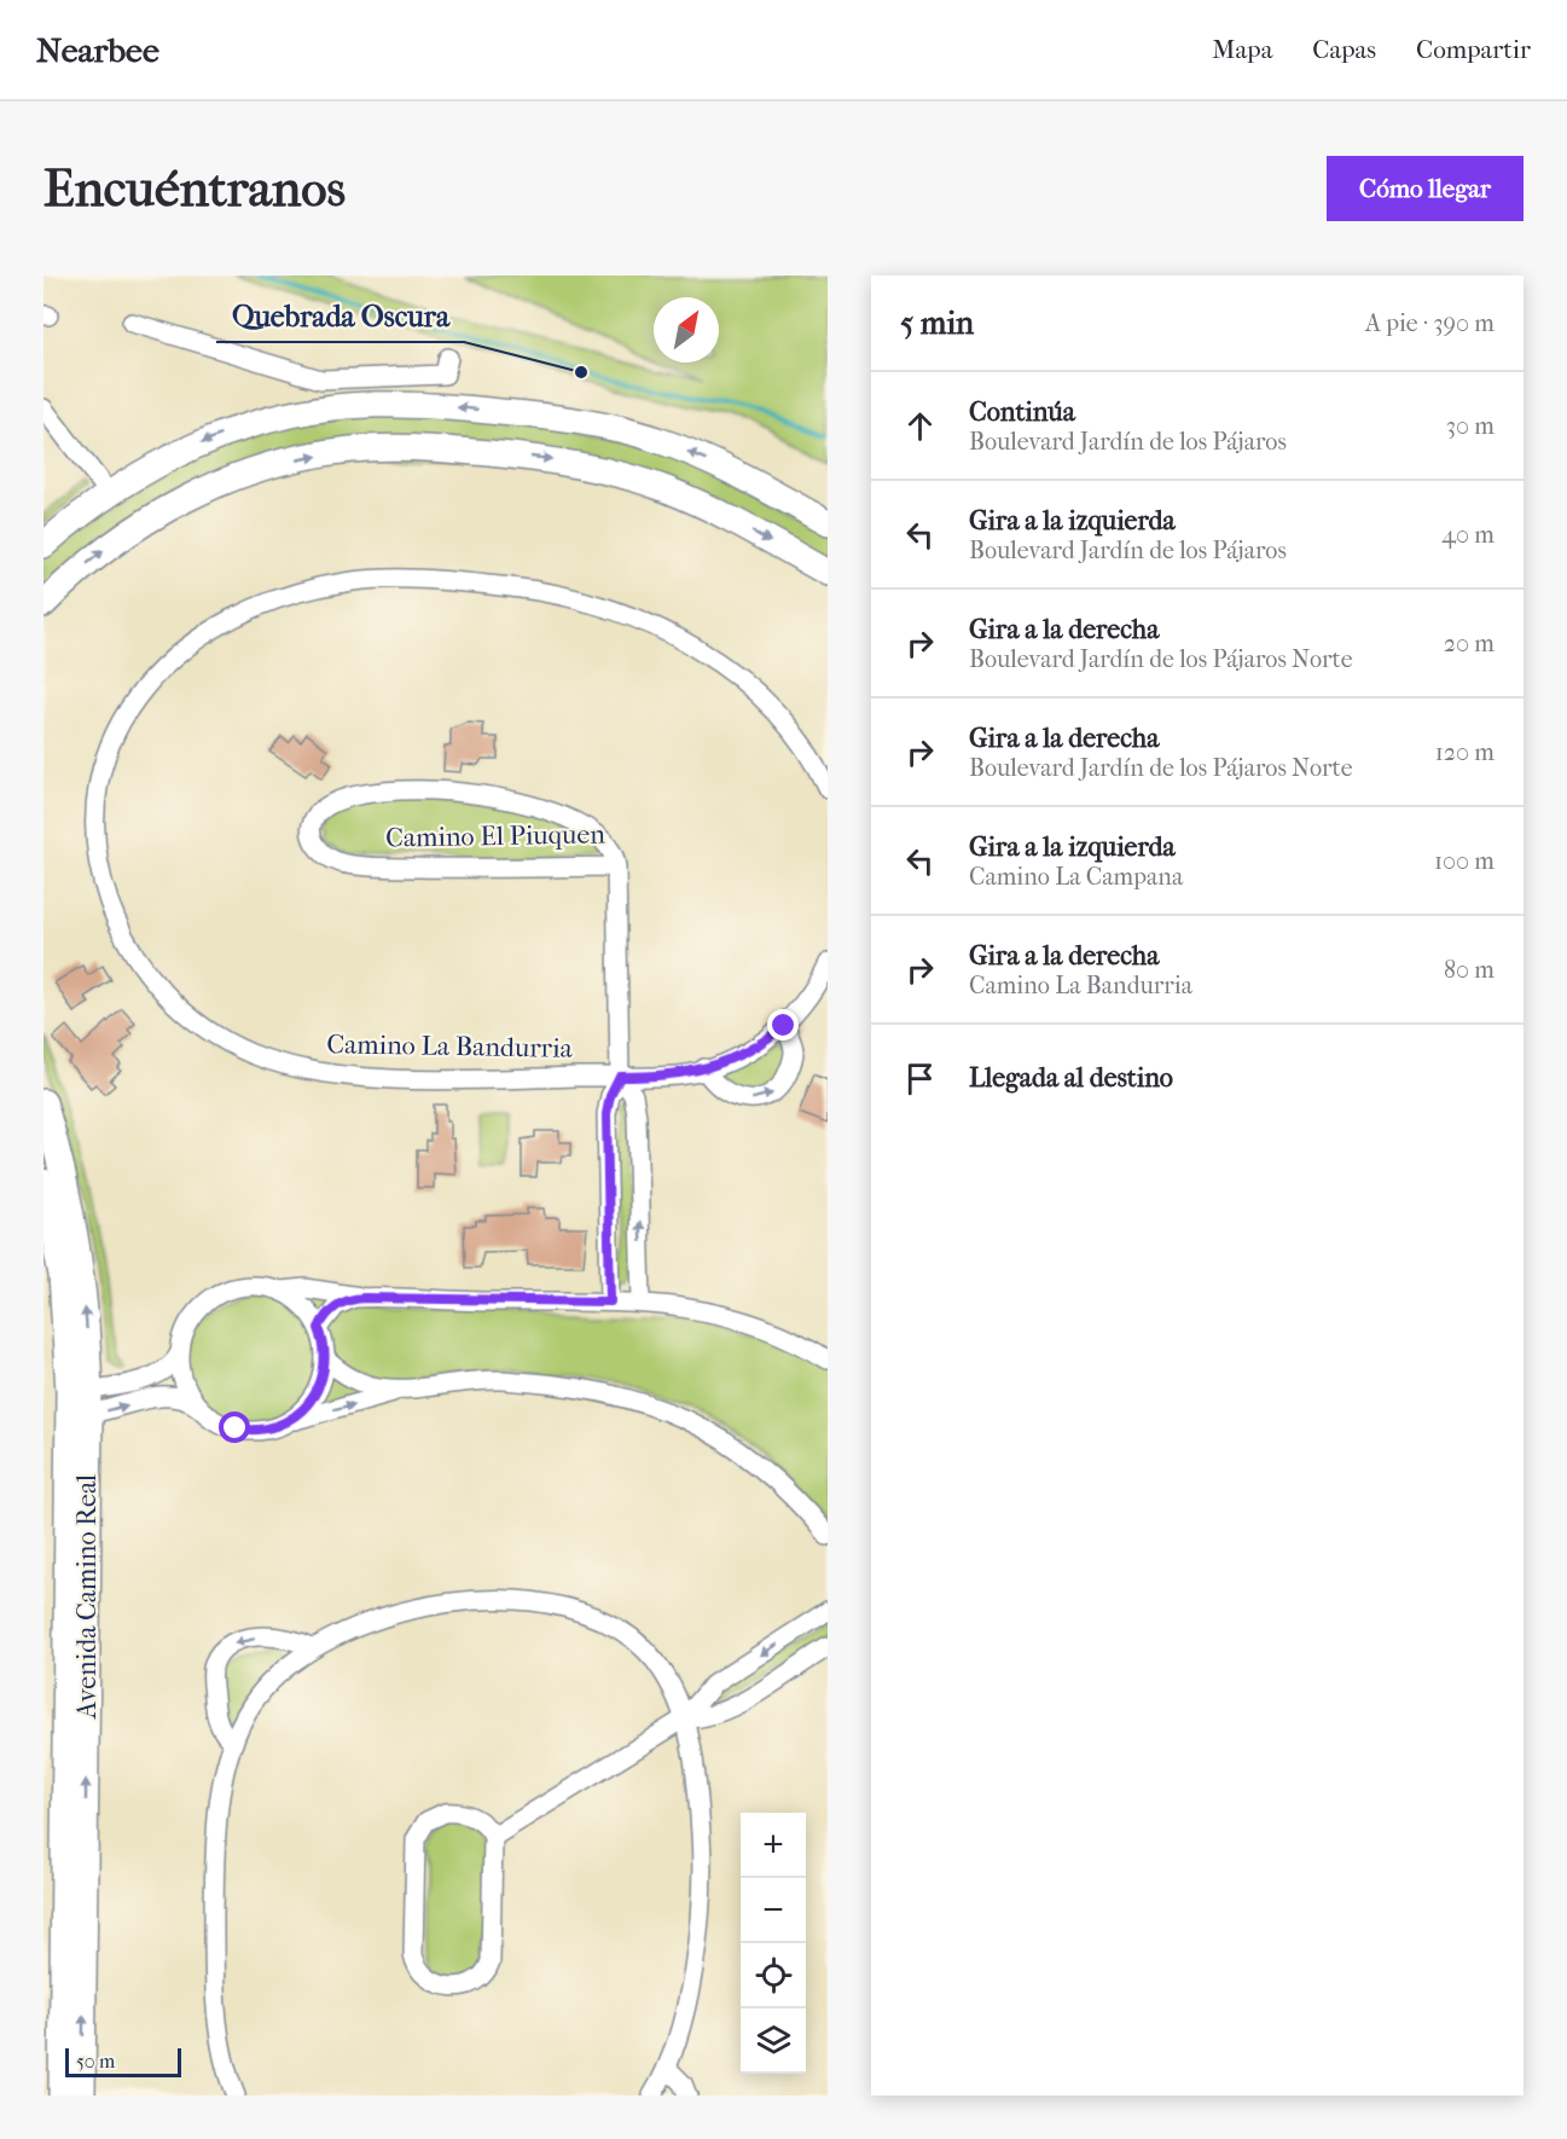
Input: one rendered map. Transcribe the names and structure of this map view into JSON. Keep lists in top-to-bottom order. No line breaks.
{"streets":{"main road":["Avenida Camino Real"],"street":["Camino El Piuquen","Camino La Bandurria"]},"places":["Quebrada Oscura"],"scale_bar":"50 m","north":"top right","page":{"header":"Nearbee","nav":["Mapa","Capas","Compartir"],"buttons":"Cómo llegar","title":"Encuéntranos","heading":["5 min","A pie · 390 m"],"list":[["Continúa","Boulevard Jardín de los Pájaros","30 m"],["Gira a la izquierda","Boulevard Jardín de los Pájaros","40 m"],["Gira a la derecha","Boulevard Jardín de los Pájaros Norte","20 m"],["Gira a la derecha","Boulevard Jardín de los Pájaros Norte","120 m"],["Gira a la izquierda","Camino La Campana","100 m"],["Gira a la derecha","Camino La Bandurria","80 m"],"Llegada al destino"],"map_buttons":["+","−"],"scale":"50 m"}}
